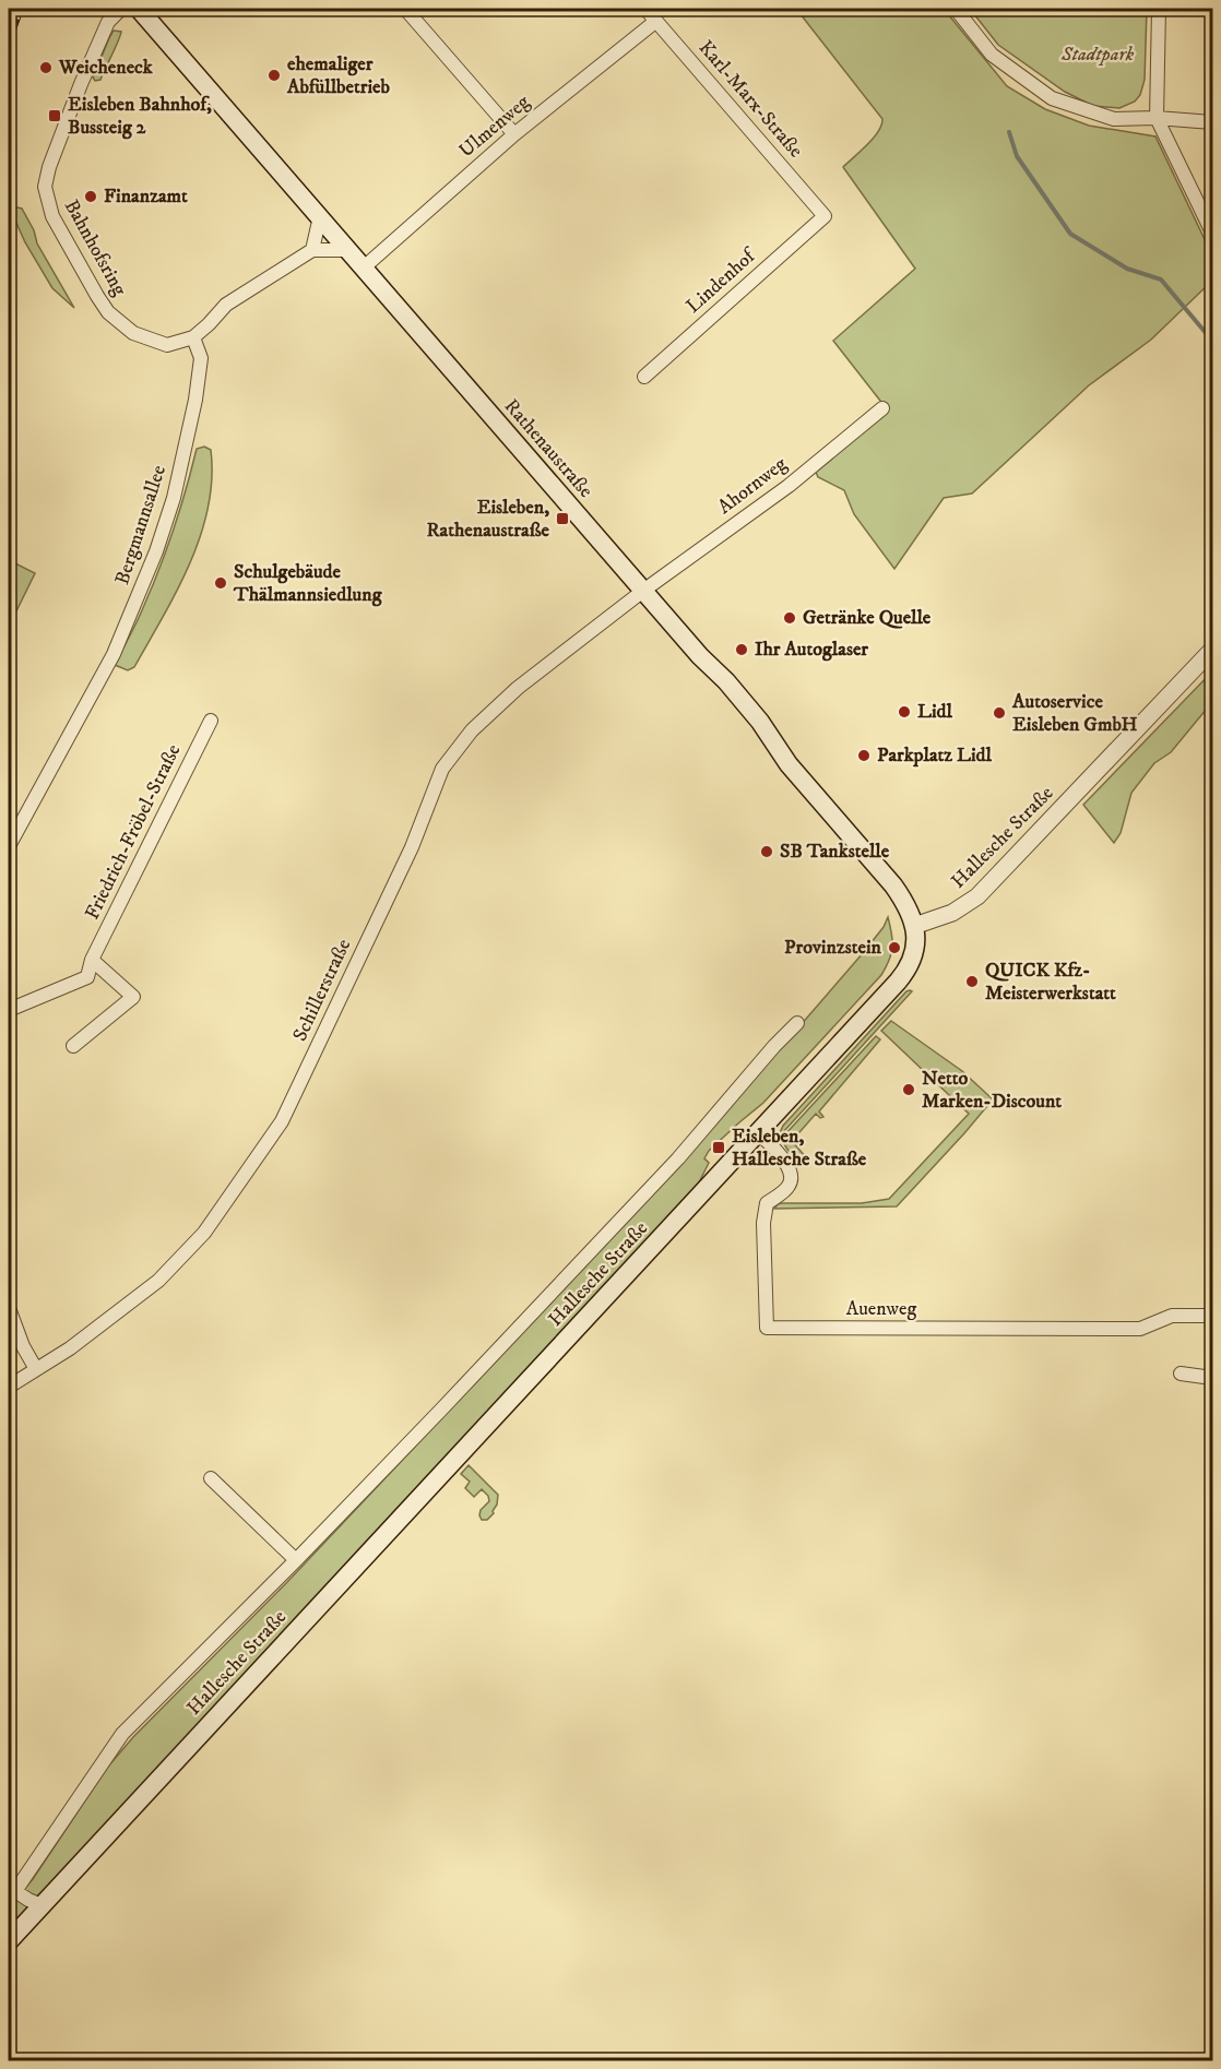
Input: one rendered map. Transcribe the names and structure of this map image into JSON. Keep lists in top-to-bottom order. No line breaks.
{"streets":{"main road":["Rathenaustraße","Hallesche Straße"],"street":["Karl-Marx-Straße","Ulmenweg","Bahnhofsring","Lindenhof","Ahornweg","Bergmannsallee","Friedrich-Fröbel-Straße","Schillerstraße","Auenweg"]},"crossings":[["Karl-Marx-Straße","Ulmenweg"],["Karl-Marx-Straße","Lindenhof"],["Ulmenweg","Rathenaustraße"],["Bahnhofsring","Bergmannsallee"],["Rathenaustraße","Ahornweg"],["Rathenaustraße","Hallesche Straße"],["Rathenaustraße","Schillerstraße"],["Ahornweg","Schillerstraße"],["Hallesche Straße","Auenweg"]],"parks":["Stadtpark"],"places":{"other":["Weicheneck","ehemaliger Abfüllbetrieb","Finanzamt","Schulgebäude Thälmannsiedlung","Getränke Quelle","Ihr Autoglaser","Lidl","Autoservice Eisleben GmbH","Parkplatz Lidl","SB Tankstelle","Provinzstein","QUICK Kfz- Meisterwerkstatt","Netto Marken-Discount"],"transit":["Eisleben Bahnhof, Bussteig 2","Eisleben, Rathenaustraße","Eisleben, Hallesche Straße"]}}
